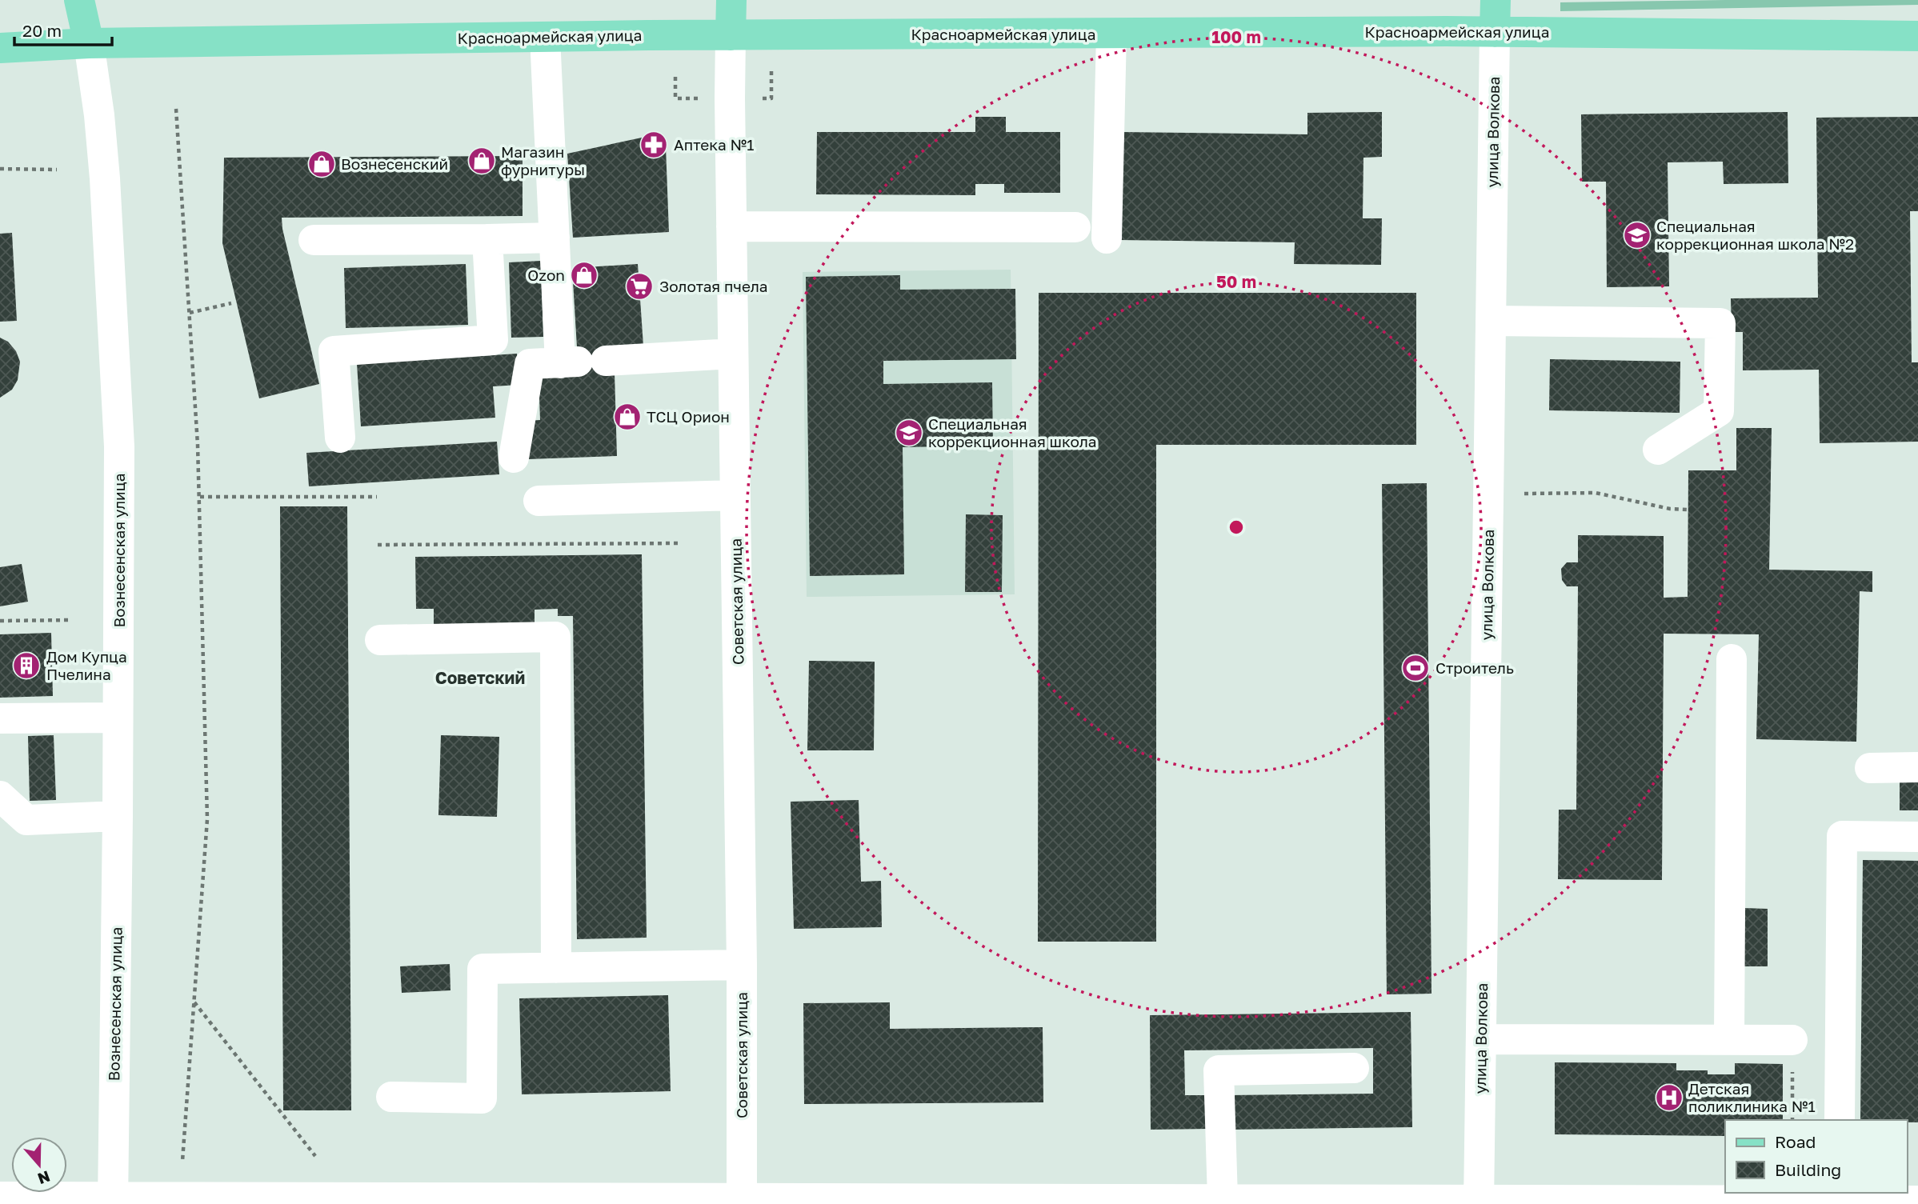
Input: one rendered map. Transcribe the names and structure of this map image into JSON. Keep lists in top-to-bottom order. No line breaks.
{"streets":{"main road":["Красноармейская улица","улица Волкова","Вознесенская улица","Советская улица"]},"crossings":[["Красноармейская улица","улица Волкова"],["Красноармейская улица","Вознесенская улица"],["Красноармейская улица","Советская улица"]],"districts":["Советский"],"places":{"pharmacy":["Аптека №1"],"shop":["Магазин фурнитуры","Вознесенский","Ozon","ТСЦ Орион"],"school or university":["Специальная коррекционная школа №2","Специальная коррекционная школа"],"supermarket":["Золотая пчела"],"building":["Дом Купца Пчелина"],"sports":["Строитель"],"hospital":["Детская поликлиника №1"]},"legend":["Road","Building"],"scale_bar":"20 m","north":"bottom","rings":["100 m","50 m"]}
